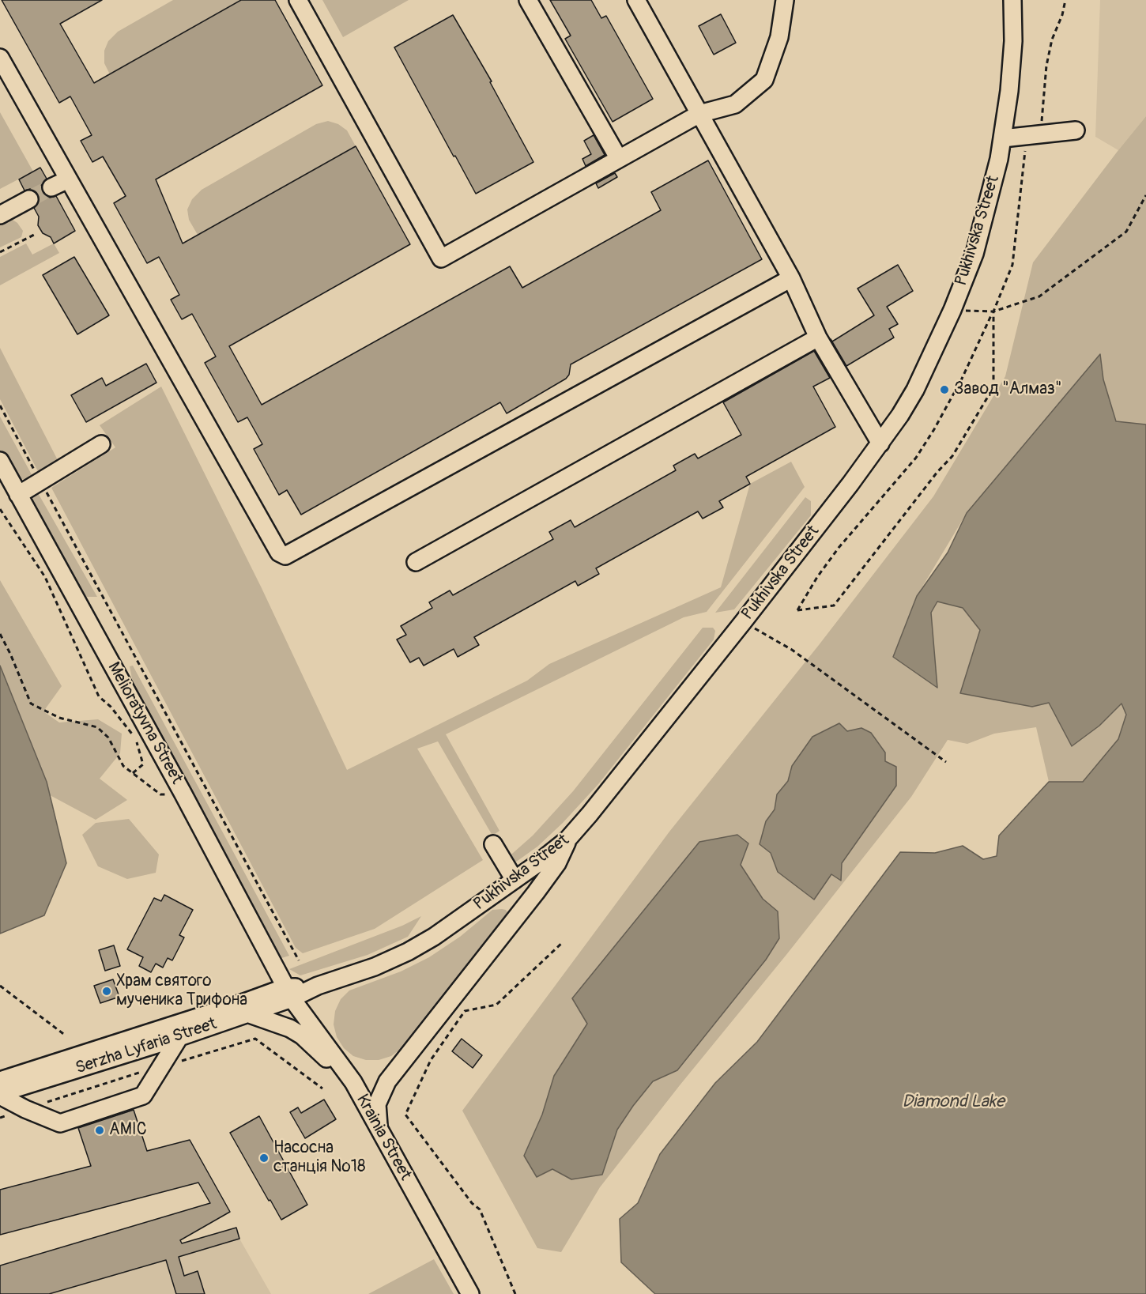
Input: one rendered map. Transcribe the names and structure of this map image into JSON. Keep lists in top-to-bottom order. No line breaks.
{"streets":{"street":["Pukhivska Street","Melioratyvna Street","Serzha Lyfaria Street","Krainia Street"]},"crossings":[["Pukhivska Street","Melioratyvna Street"],["Pukhivska Street","Serzha Lyfaria Street"],["Pukhivska Street","Krainia Street"],["Melioratyvna Street","Serzha Lyfaria Street"],["Melioratyvna Street","Krainia Street"],["Serzha Lyfaria Street","Krainia Street"]],"water":["Diamond Lake"],"places":["Завод \"Алмаз\"","Храм святого мученика Трифона","AMIC","Насосна станція №18"]}
